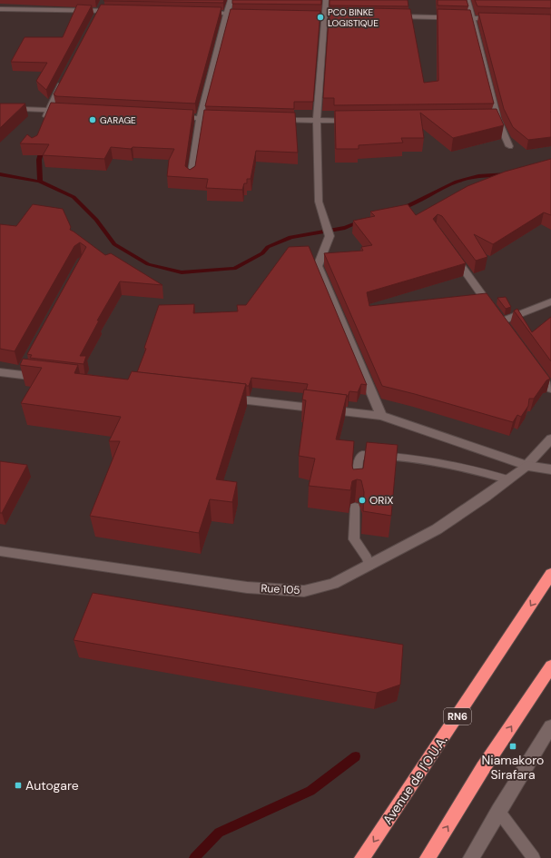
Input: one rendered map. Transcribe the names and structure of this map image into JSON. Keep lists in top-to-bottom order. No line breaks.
{"streets":{"highway":["RN6","Avenue de l'O.U.A."],"street":["Rue 105"]},"places":{"other":["PCO BINKE LOGISTIQUE","GARAGE","ORiX"],"transit":["Niamakoro Sirafara","Autogare"]}}
